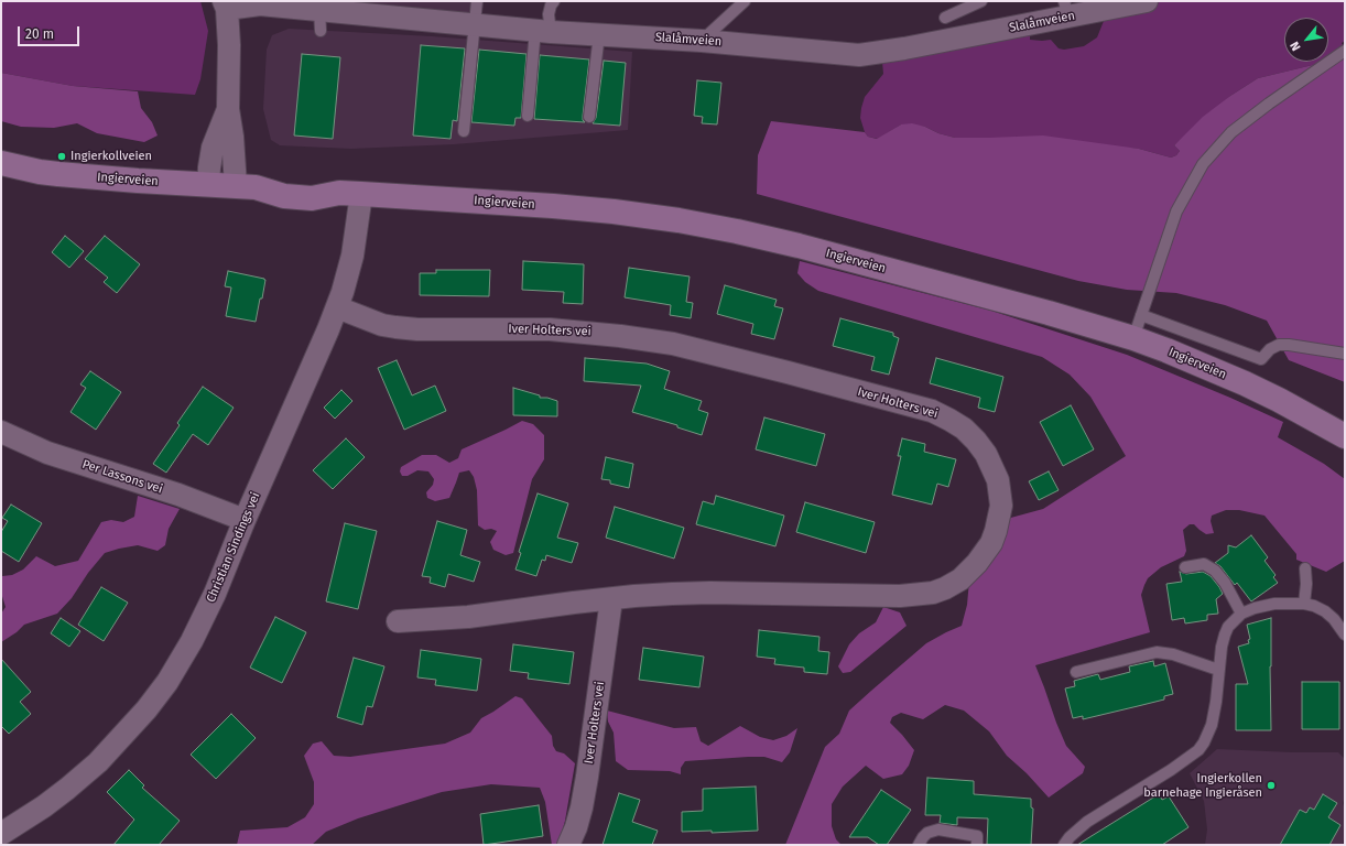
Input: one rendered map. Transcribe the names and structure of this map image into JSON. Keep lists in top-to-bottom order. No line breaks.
{"streets":{"main road":["Ingierveien"],"street":["Slalåmveien","Iver Holters vei","Per Lassons vei","Christian Sindings vei"]},"crossings":[["Ingierveien","Christian Sindings vei"],["Iver Holters vei","Christian Sindings vei"],["Per Lassons vei","Christian Sindings vei"]],"places":["Ingierkollveien","Ingierkollen barnehage Ingieråsen"],"scale_bar":"20 m","north":"bottom left"}
